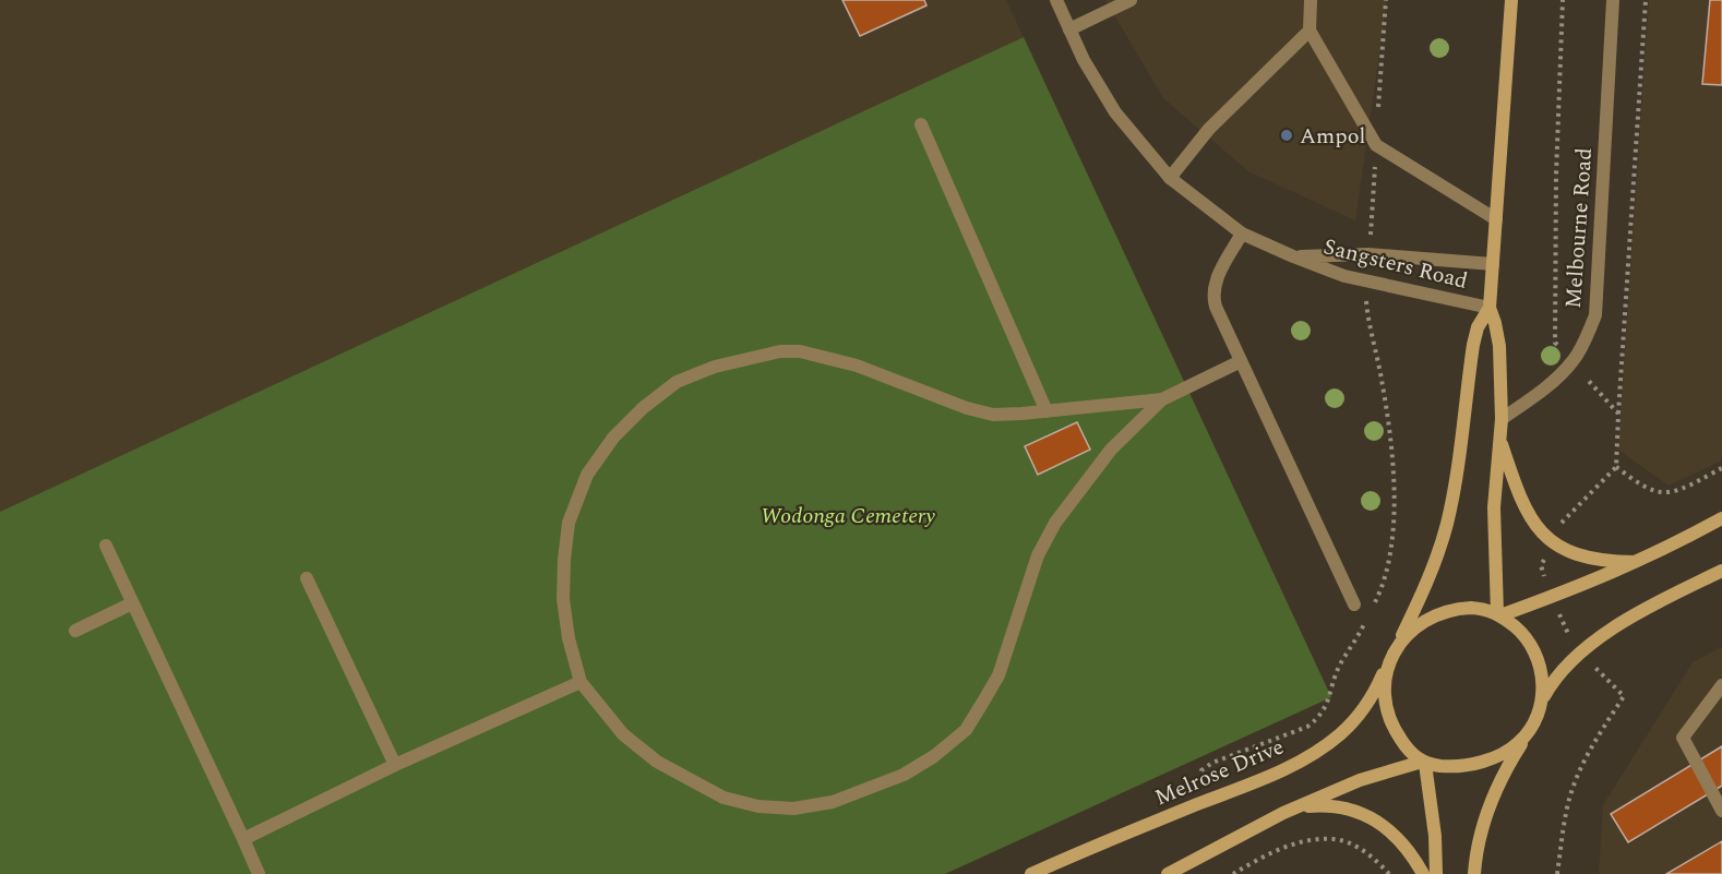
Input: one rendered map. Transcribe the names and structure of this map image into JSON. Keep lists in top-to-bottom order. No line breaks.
{"streets":{"main road":["Melrose Drive"],"street":["Melbourne Road","Sangsters Road"]},"parks":["Wodonga Cemetery"],"places":["Ampol"]}
